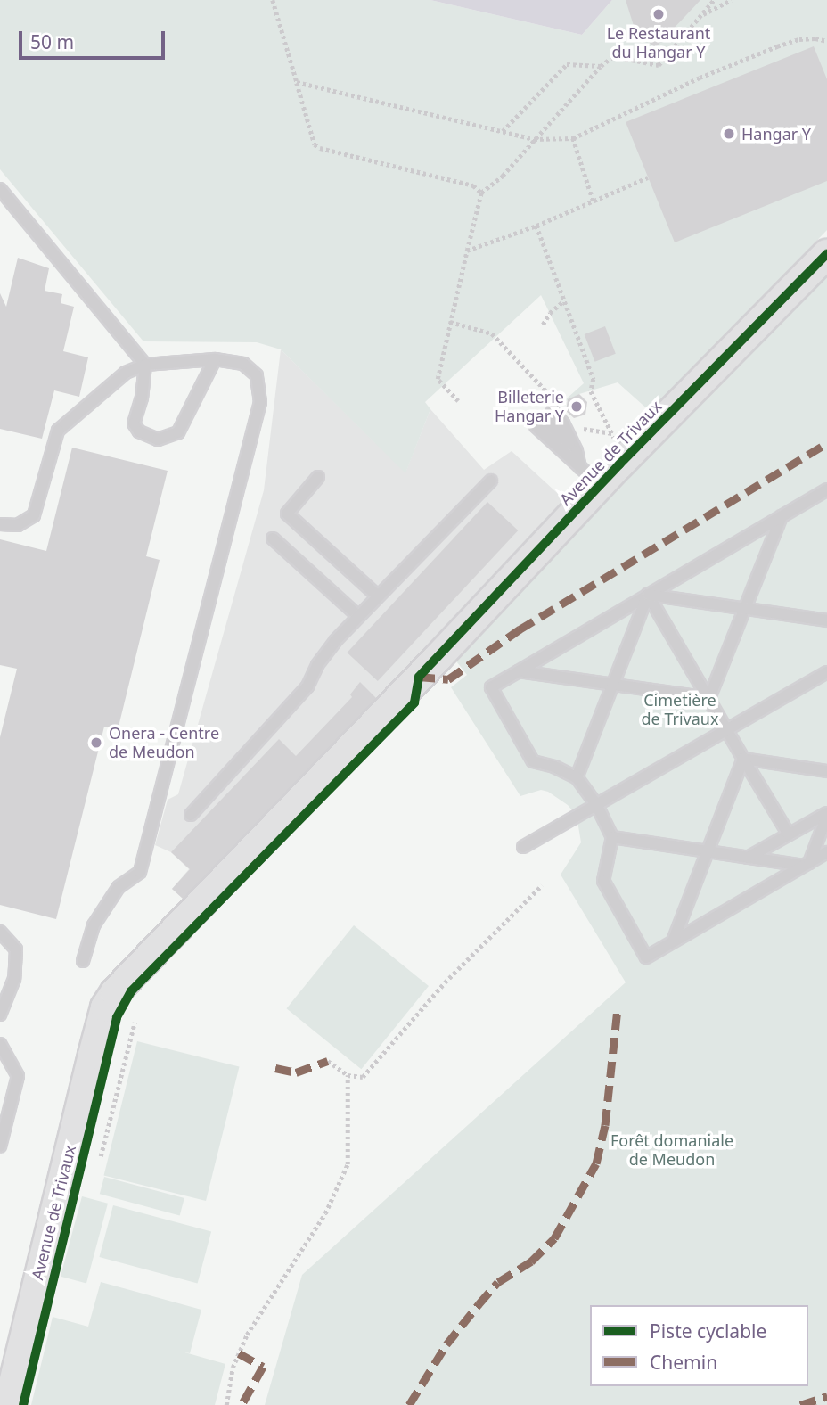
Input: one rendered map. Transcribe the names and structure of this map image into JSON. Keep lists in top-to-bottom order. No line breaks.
{"streets":{"main road":["Avenue de Trivaux"]},"parks":["Cimetière de Trivaux","Forêt domaniale de Meudon"],"places":["Le Restaurant du Hangar Y","Hangar Y","Billeterie Hangar Y","Onera - Centre de Meudon"],"legend":["Piste cyclable","Chemin"],"scale_bar":"50 m"}
